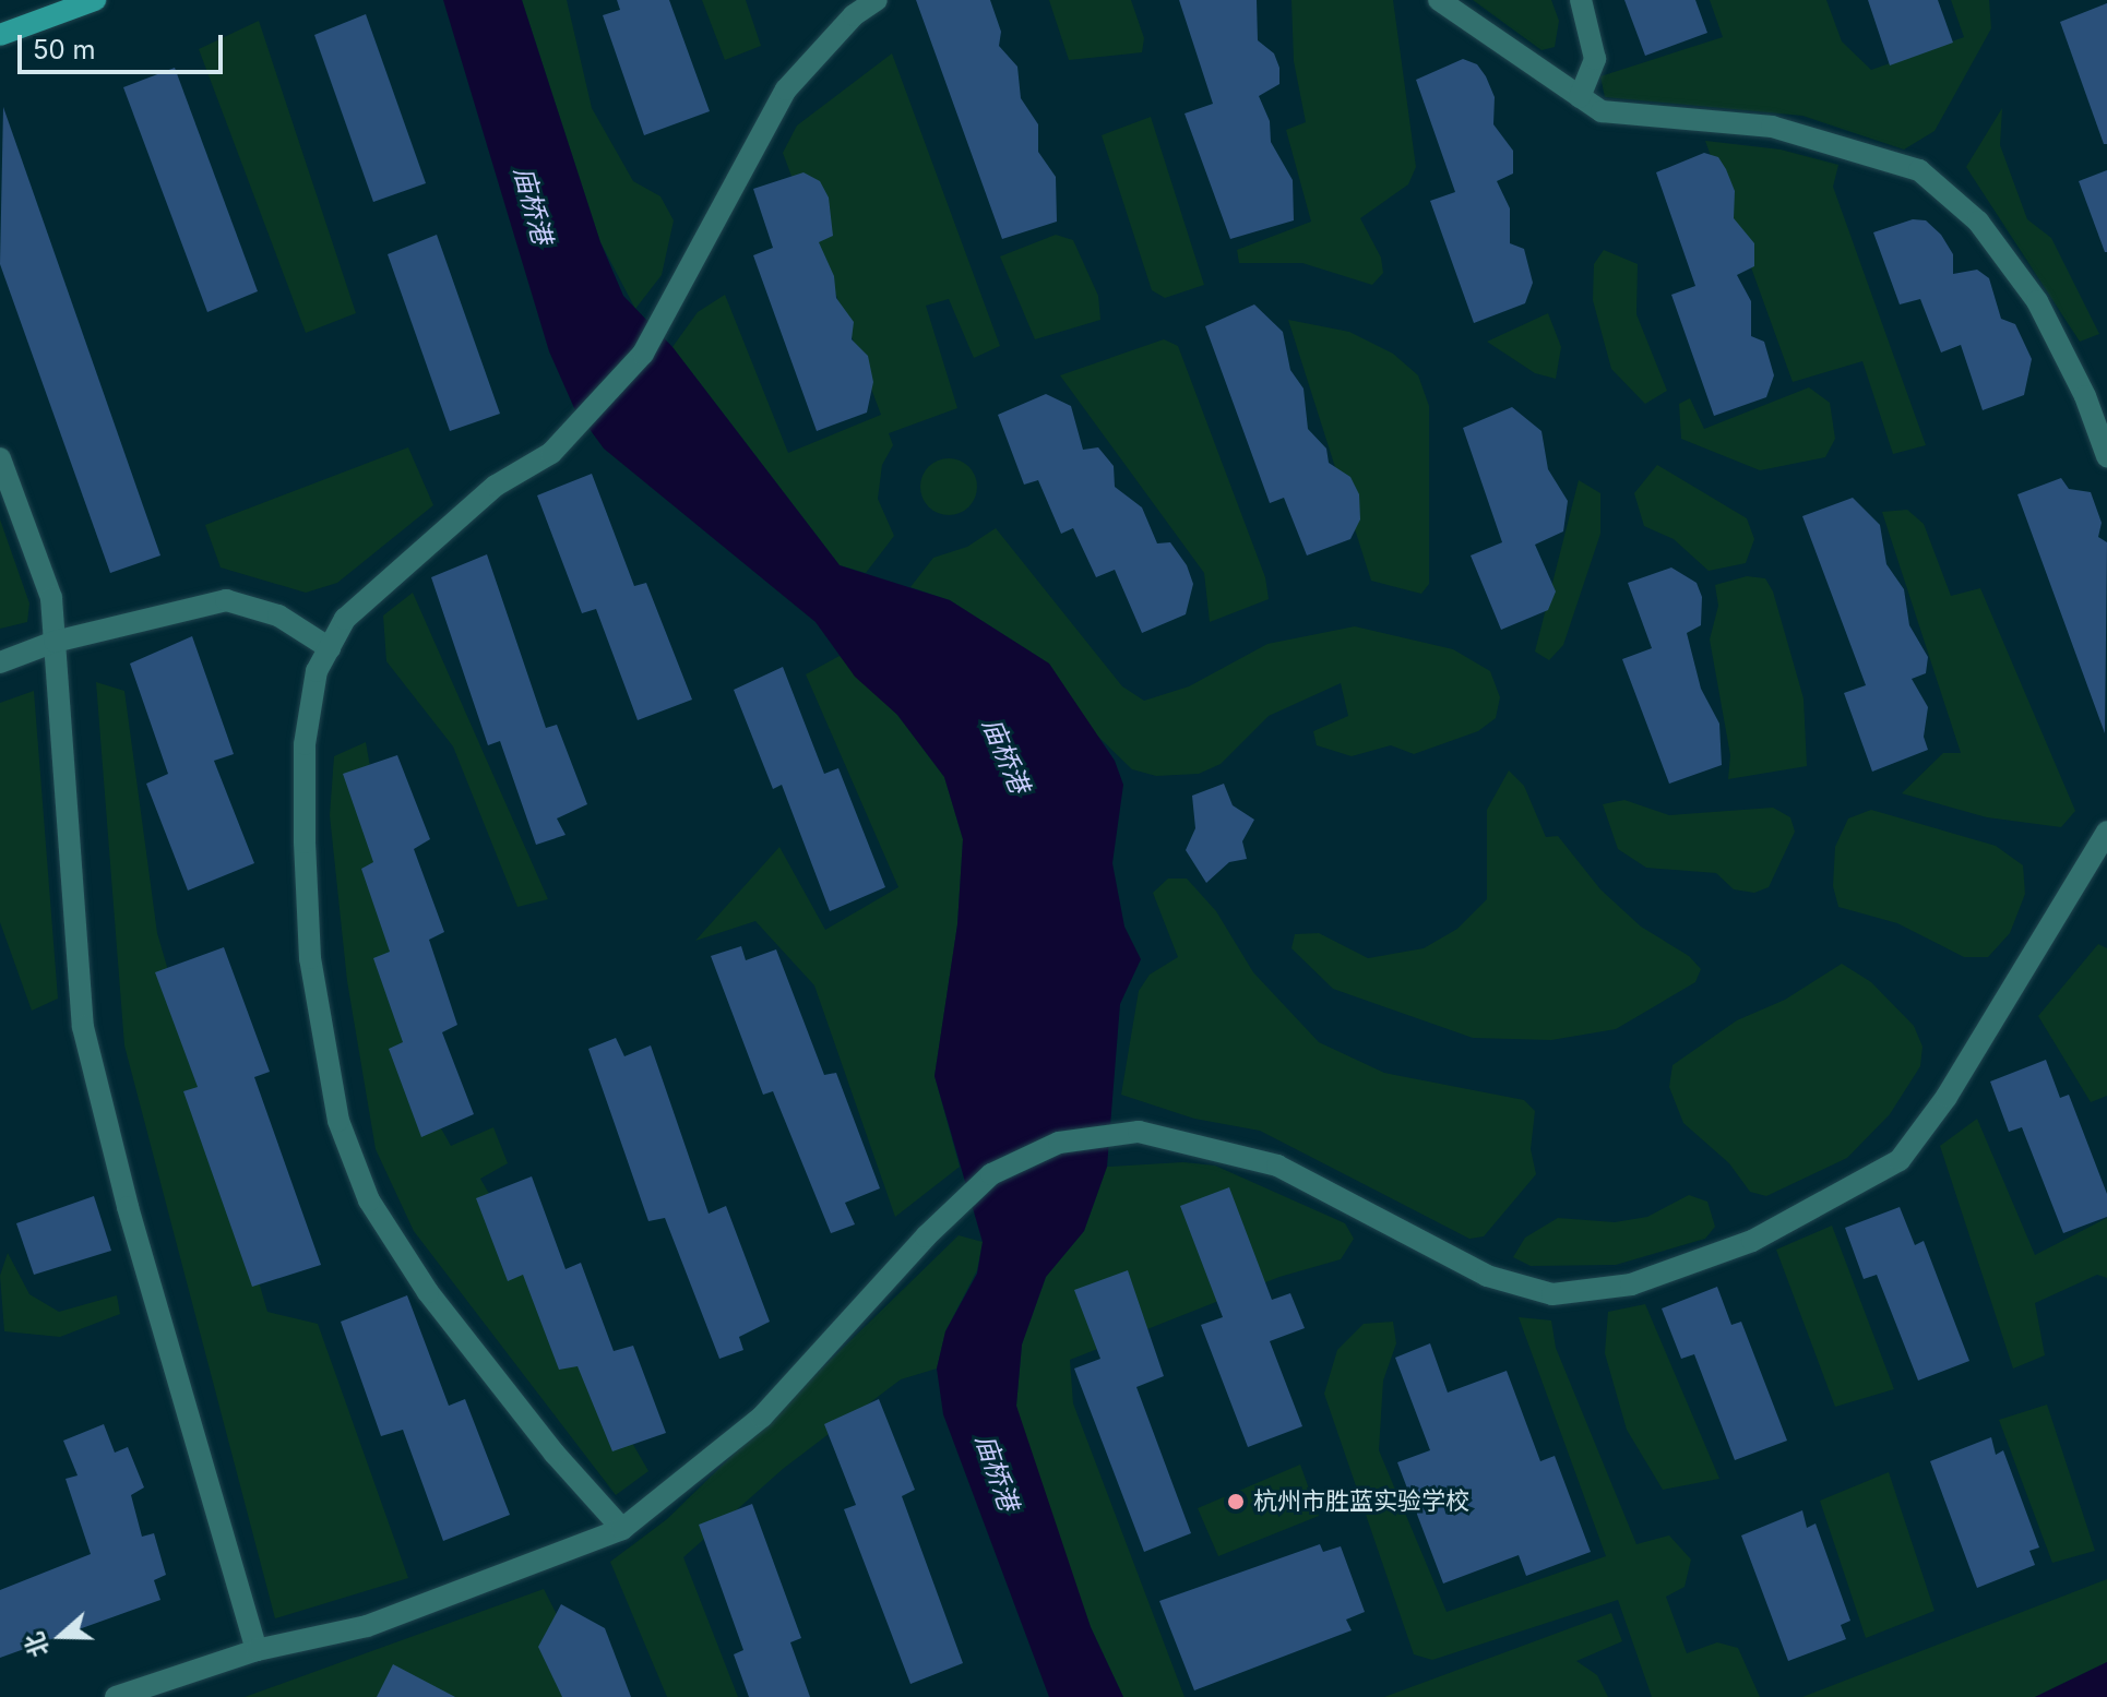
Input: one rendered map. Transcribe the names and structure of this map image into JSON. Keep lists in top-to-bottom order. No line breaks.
{"water":["庙桥港"],"places":["杭州市胜蓝实验学校"],"scale_bar":"50 m","north":"left"}
